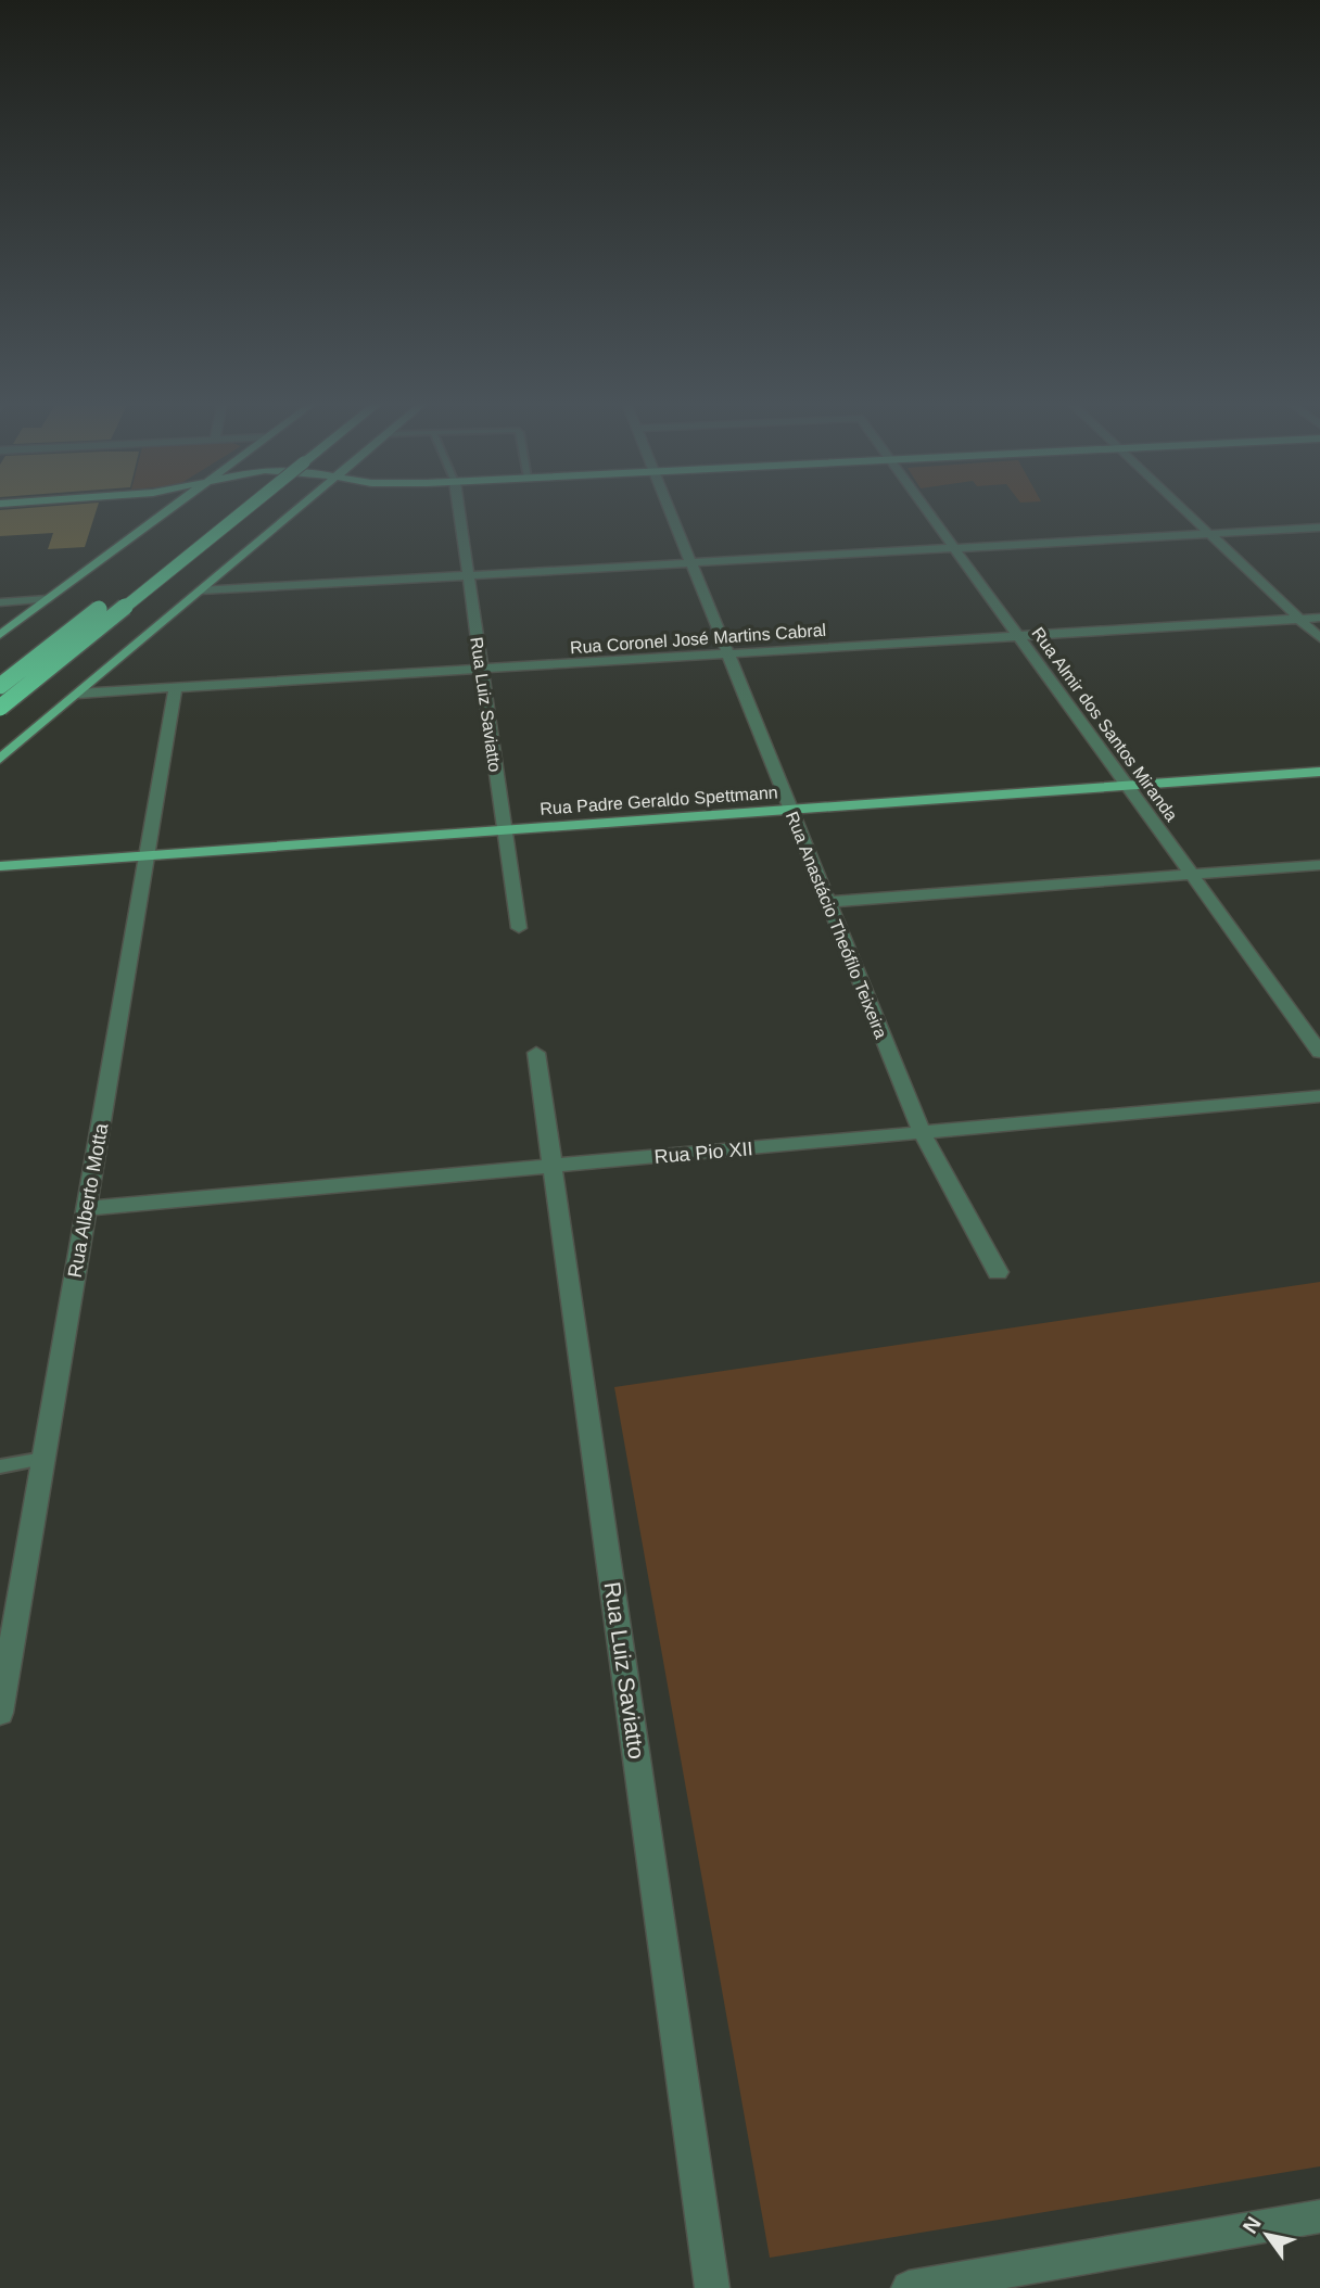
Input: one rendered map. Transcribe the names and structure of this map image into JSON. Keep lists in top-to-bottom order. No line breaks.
{"streets":{"main road":["Rua Padre Geraldo Spettmann"],"street":["Rua Coronel José Martins Cabral","Rua Luiz Saviatto","Rua Almir dos Santos Miranda","Rua Anastácio Theófilo Teixeira","Rua Pio XII","Rua Alberto Motta"]},"crossings":[["Rua Coronel José Martins Cabral","Rua Luiz Saviatto"],["Rua Coronel José Martins Cabral","Rua Almir dos Santos Miranda"],["Rua Coronel José Martins Cabral","Rua Anastácio Theófilo Teixeira"],["Rua Coronel José Martins Cabral","Rua Alberto Motta"],["Rua Luiz Saviatto","Rua Padre Geraldo Spettmann"],["Rua Luiz Saviatto","Rua Pio XII"],["Rua Almir dos Santos Miranda","Rua Padre Geraldo Spettmann"],["Rua Padre Geraldo Spettmann","Rua Anastácio Theófilo Teixeira"],["Rua Padre Geraldo Spettmann","Rua Alberto Motta"],["Rua Anastácio Theófilo Teixeira","Rua Pio XII"],["Rua Pio XII","Rua Alberto Motta"]],"north":"top left"}
